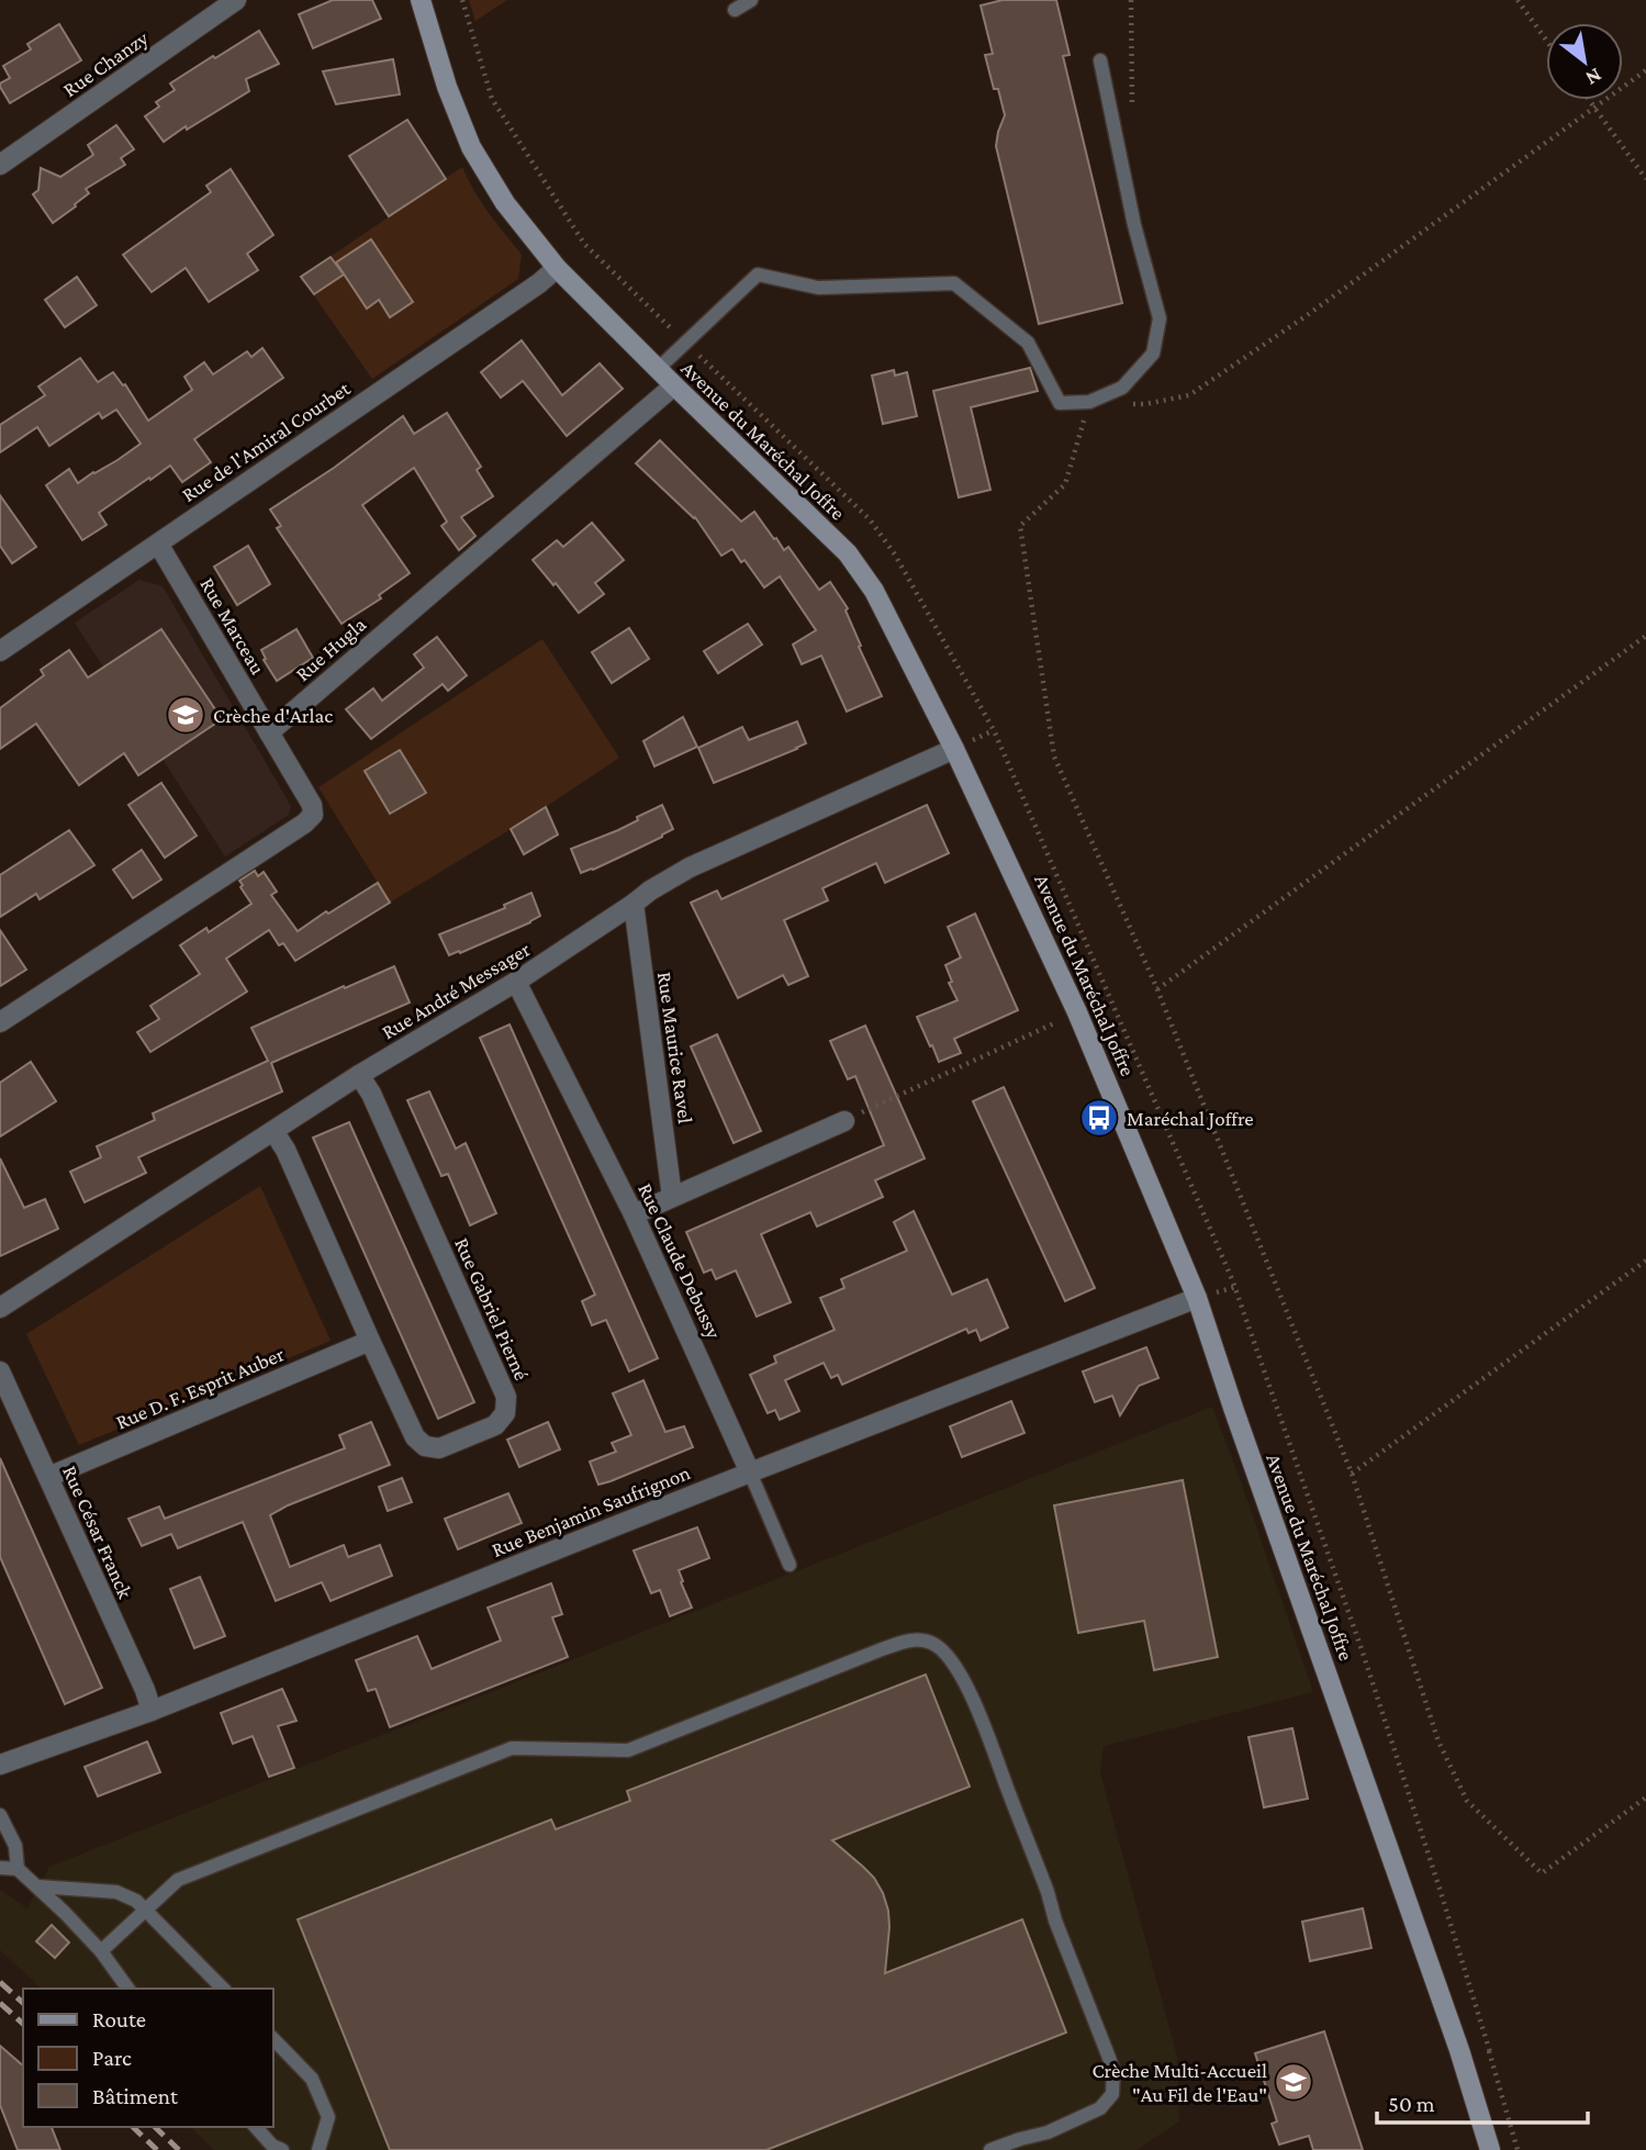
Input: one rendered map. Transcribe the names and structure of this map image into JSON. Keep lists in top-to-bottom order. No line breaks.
{"streets":{"street":["Rue Chanzy","Avenue du Maréchal Joffre","Rue de l'Amiral Courbet","Rue Marceau","Rue Hugla","Rue André Messager","Rue Maurice Ravel","Rue Claude Debussy","Rue Gabriel Pierné","Rue D. F. Esprit Auber","Rue Benjamin Saufrignon","Rue César Franck"]},"crossings":[["Avenue du Maréchal Joffre","Rue de l'Amiral Courbet"],["Avenue du Maréchal Joffre","Rue Hugla"],["Avenue du Maréchal Joffre","Rue André Messager"],["Avenue du Maréchal Joffre","Rue Benjamin Saufrignon"],["Rue de l'Amiral Courbet","Rue Marceau"],["Rue Marceau","Rue Hugla"],["Rue André Messager","Rue Maurice Ravel"],["Rue André Messager","Rue Claude Debussy"],["Rue André Messager","Rue Gabriel Pierné"],["Rue Claude Debussy","Rue Benjamin Saufrignon"],["Rue Gabriel Pierné","Rue D. F. Esprit Auber"],["Rue D. F. Esprit Auber","Rue César Franck"],["Rue Benjamin Saufrignon","Rue César Franck"]],"places":{"school or university":["Crèche d'Arlac","Crèche Multi-Accueil \"Au Fil de l'Eau\""],"bus stop":["Maréchal Joffre"]},"legend":["Route","Parc","Bâtiment"],"scale_bar":"50 m","north":"bottom right"}
